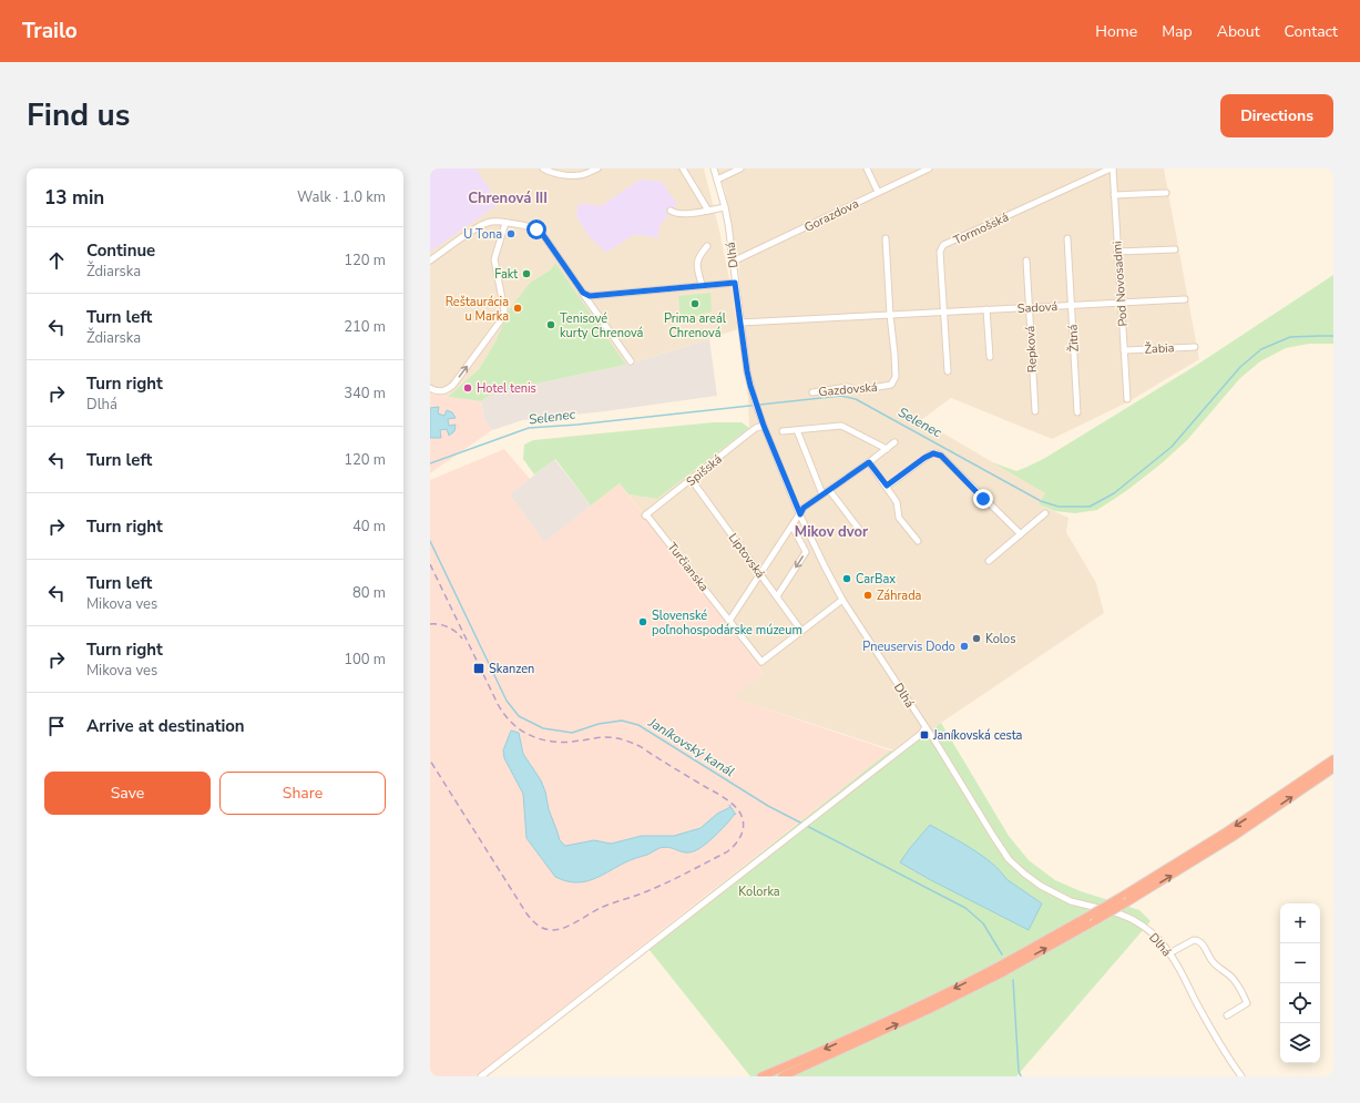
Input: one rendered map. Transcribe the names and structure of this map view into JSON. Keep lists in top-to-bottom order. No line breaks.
{"streets":{"street":["Gorazdova","Tormošská","Dlhá","Pod Novosadmi","Sadová","Žitná","Žabia","Repková","Gazdovská","Spišská","Liptovská","Turčianska"]},"crossings":[["Gorazdova","Dlhá"],["Tormošská","Pod Novosadmi"],["Tormošská","Sadová"],["Dlhá","Sadová"],["Dlhá","Spišská"],["Pod Novosadmi","Sadová"],["Pod Novosadmi","Žabia"],["Sadová","Žitná"],["Sadová","Repková"],["Sadová","Gazdovská"],["Spišská","Liptovská"],["Spišská","Turčianska"],["Liptovská","Turčianska"]],"districts":["Chrenová III","Mikov dvor"],"water":["Selenec","Janíkovský kanál"],"parks":["Kolorka"],"places":{"other":["U Tona","Fakt","Prima areál Chrenová","Reštaurácia u Marka","Tenisové kurty Chrenová","Hotel tenis","CarBax","Záhrada","Slovenské poľnohospodárske múzeum","Kolos","Pneuservis Dodo"],"transit":["Skanzen","Janíkovská cesta"]},"page":{"header":"Trailo","nav":["Home","Map","About","Contact"],"title":"Find us","buttons":["Directions",["Save","Share"]],"heading":["13 min","Walk · 1.0 km"],"list":[["Continue","Ždiarska","120 m"],["Turn left","Ždiarska","210 m"],["Turn right","Dlhá","340 m"],["Turn left","120 m"],["Turn right","40 m"],["Turn left","Mikova ves","80 m"],["Turn right","Mikova ves","100 m"],"Arrive at destination"],"map_buttons":["+","−"]}}
